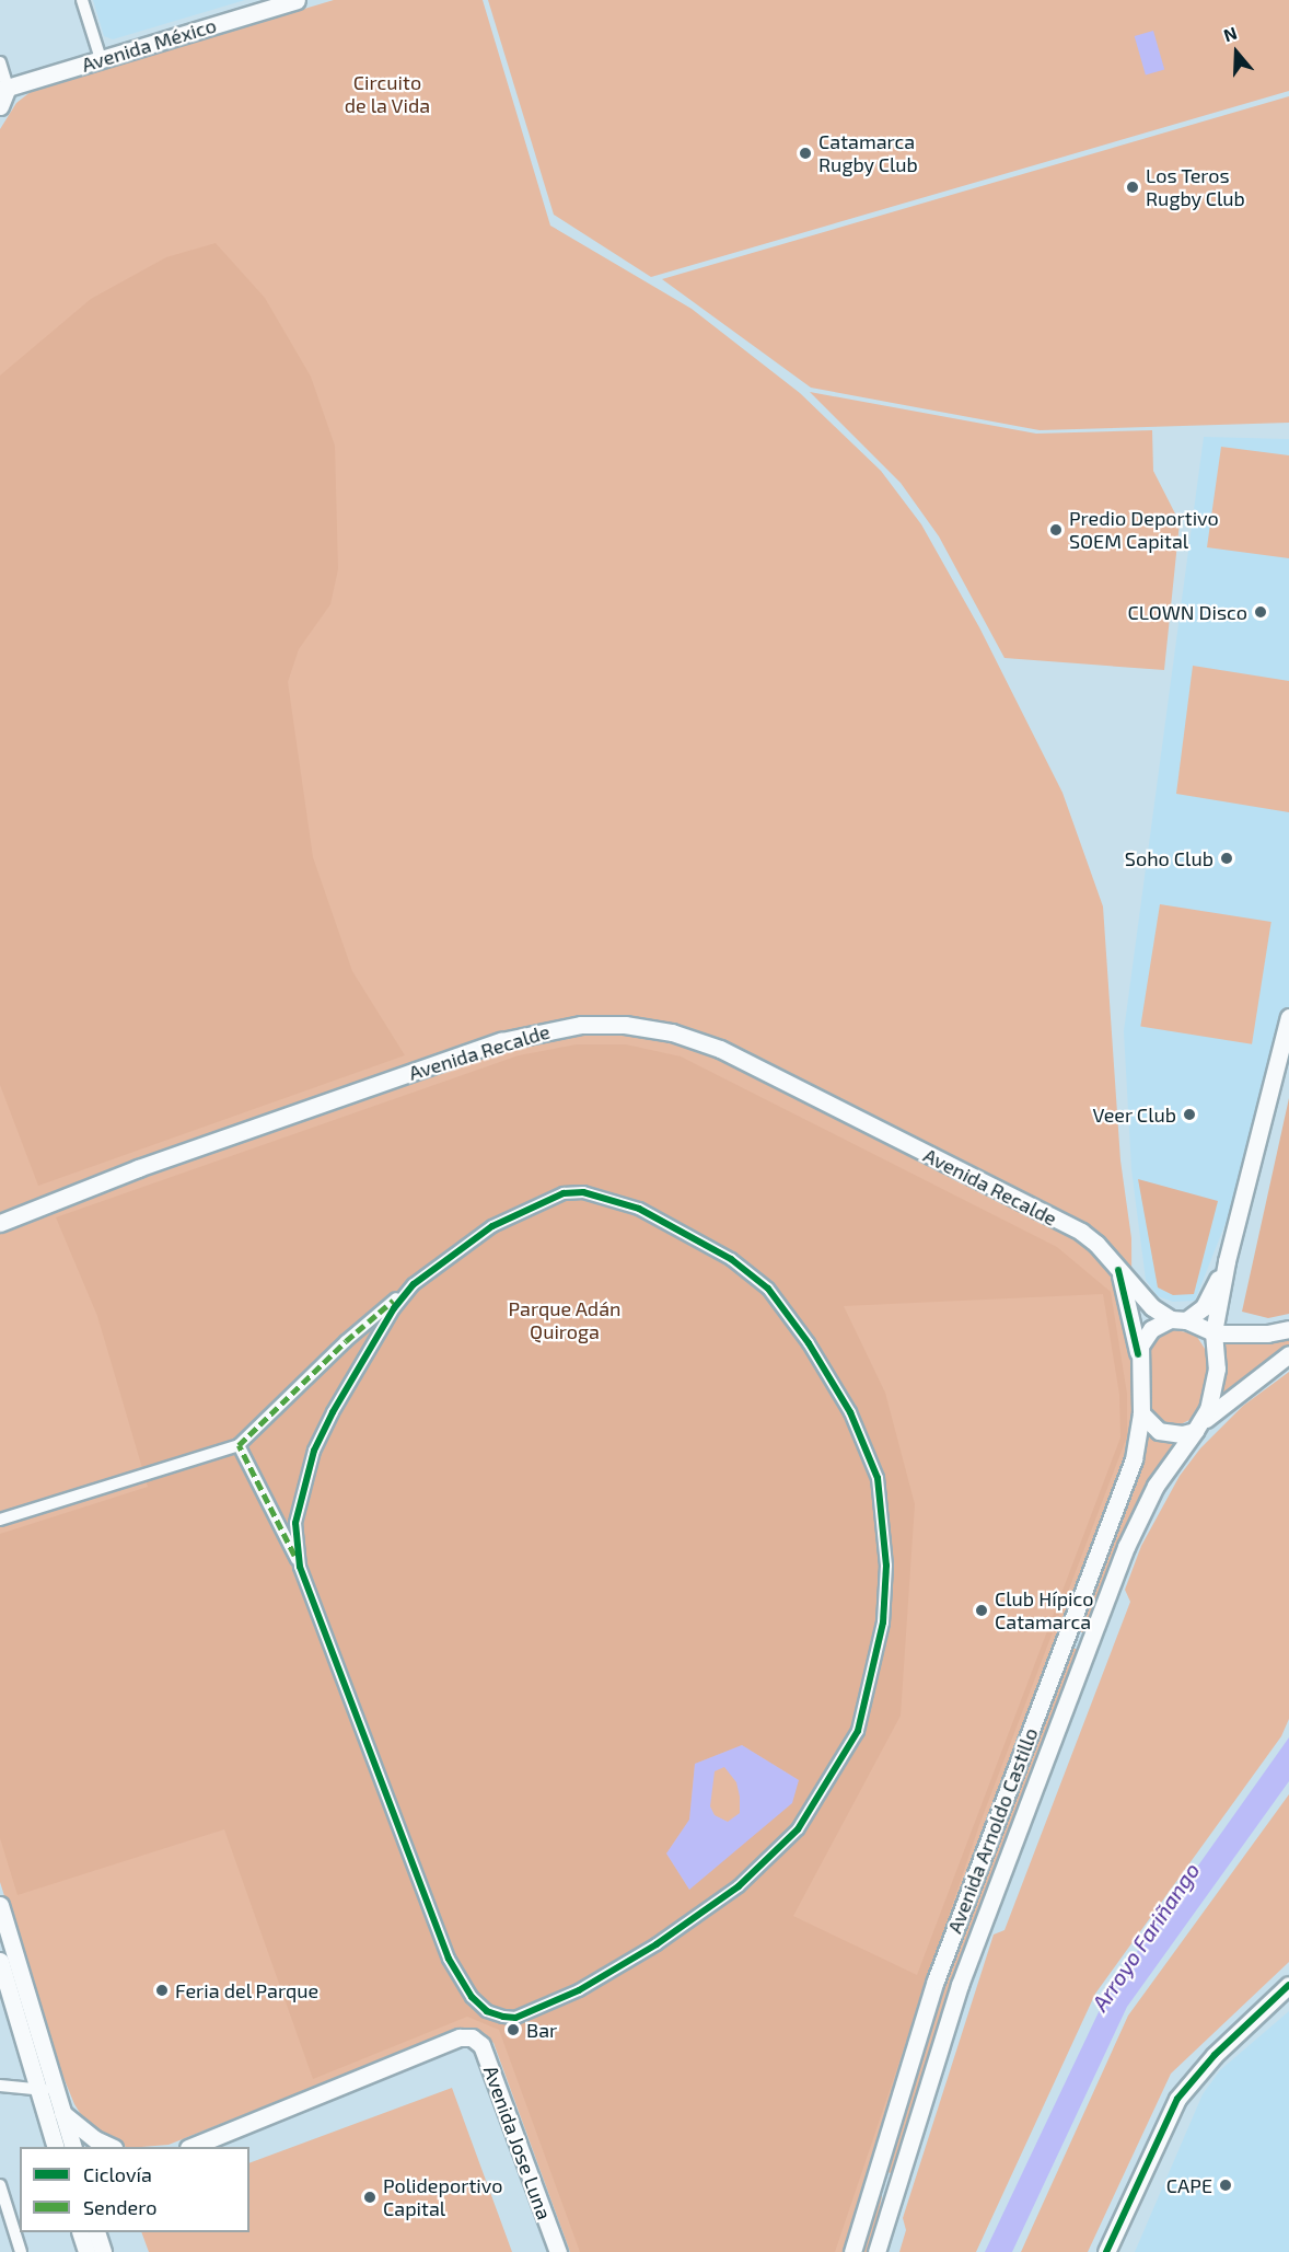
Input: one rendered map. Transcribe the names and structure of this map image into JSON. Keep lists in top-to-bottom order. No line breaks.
{"streets":{"main road":["Avenida México","Avenida Recalde","Avenida Arnoldo Castillo","Avenida Jose Luna"]},"crossings":[["Avenida Recalde","Avenida Arnoldo Castillo"]],"water":["Arroyo Fariñango"],"parks":["Circuito de la Vida","Parque Adán Quiroga"],"places":["Catamarca Rugby Club","Los Teros Rugby Club","Predio Deportivo SOEM Capital","CLOWN Disco","Soho Club","Veer Club","Club Hípico Catamarca","Feria del Parque","Bar","CAPE","Polideportivo Capital"],"legend":["Ciclovía","Sendero"],"north":"top"}
